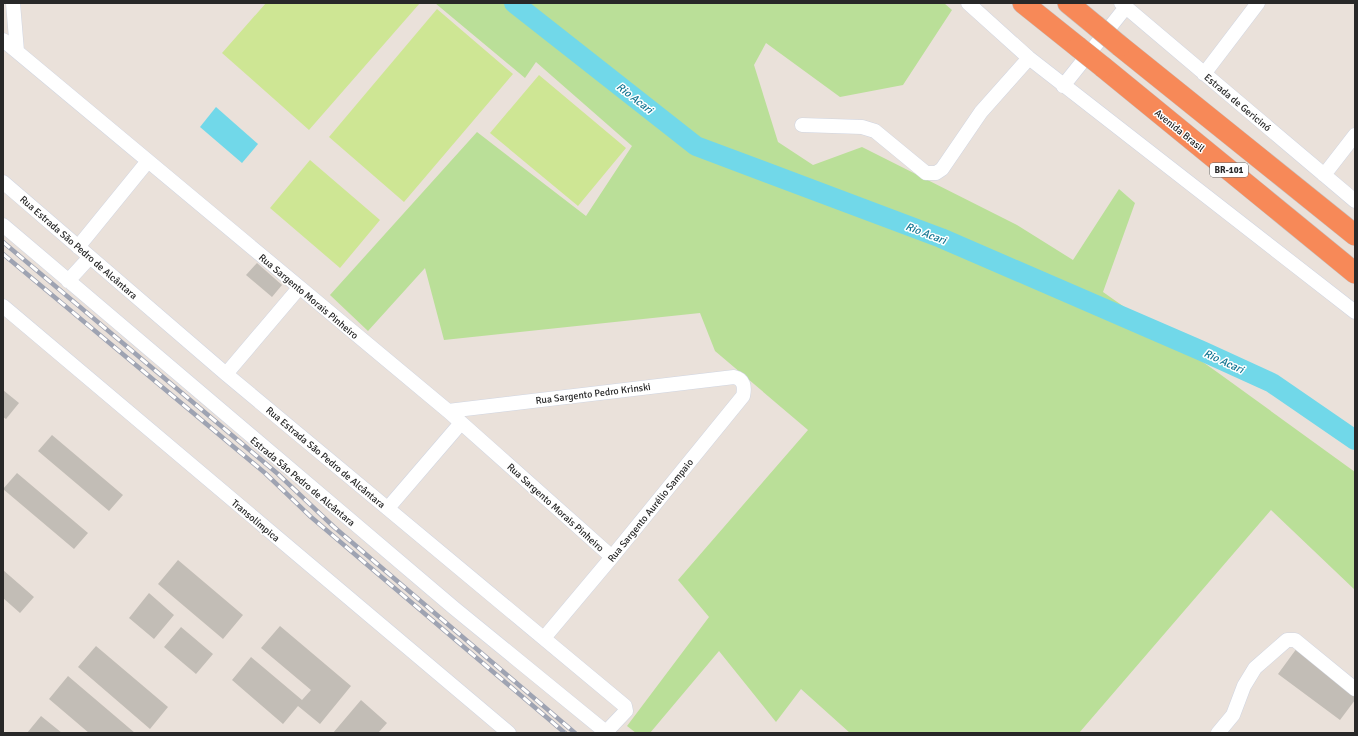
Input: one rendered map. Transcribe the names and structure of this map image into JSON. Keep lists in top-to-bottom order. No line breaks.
{"streets":{"highway":["Avenida Brasil","BR-101"],"street":["Estrada de Gericinó","Rua Estrada São Pedro de Alcântara","Rua Sargento Morais Pinheiro","Rua Sargento Pedro Krinski","Estrada São Pedro de Alcântara","Rua Sargento Aurélio Sampaio","Transolímpica"]},"crossings":[["Rua Estrada São Pedro de Alcântara","Estrada São Pedro de Alcântara"],["Rua Estrada São Pedro de Alcântara","Rua Sargento Aurélio Sampaio"],["Rua Sargento Morais Pinheiro","Rua Sargento Pedro Krinski"],["Rua Sargento Morais Pinheiro","Rua Sargento Aurélio Sampaio"],["Rua Sargento Pedro Krinski","Rua Sargento Aurélio Sampaio"]],"water":["Rio Acari"]}
